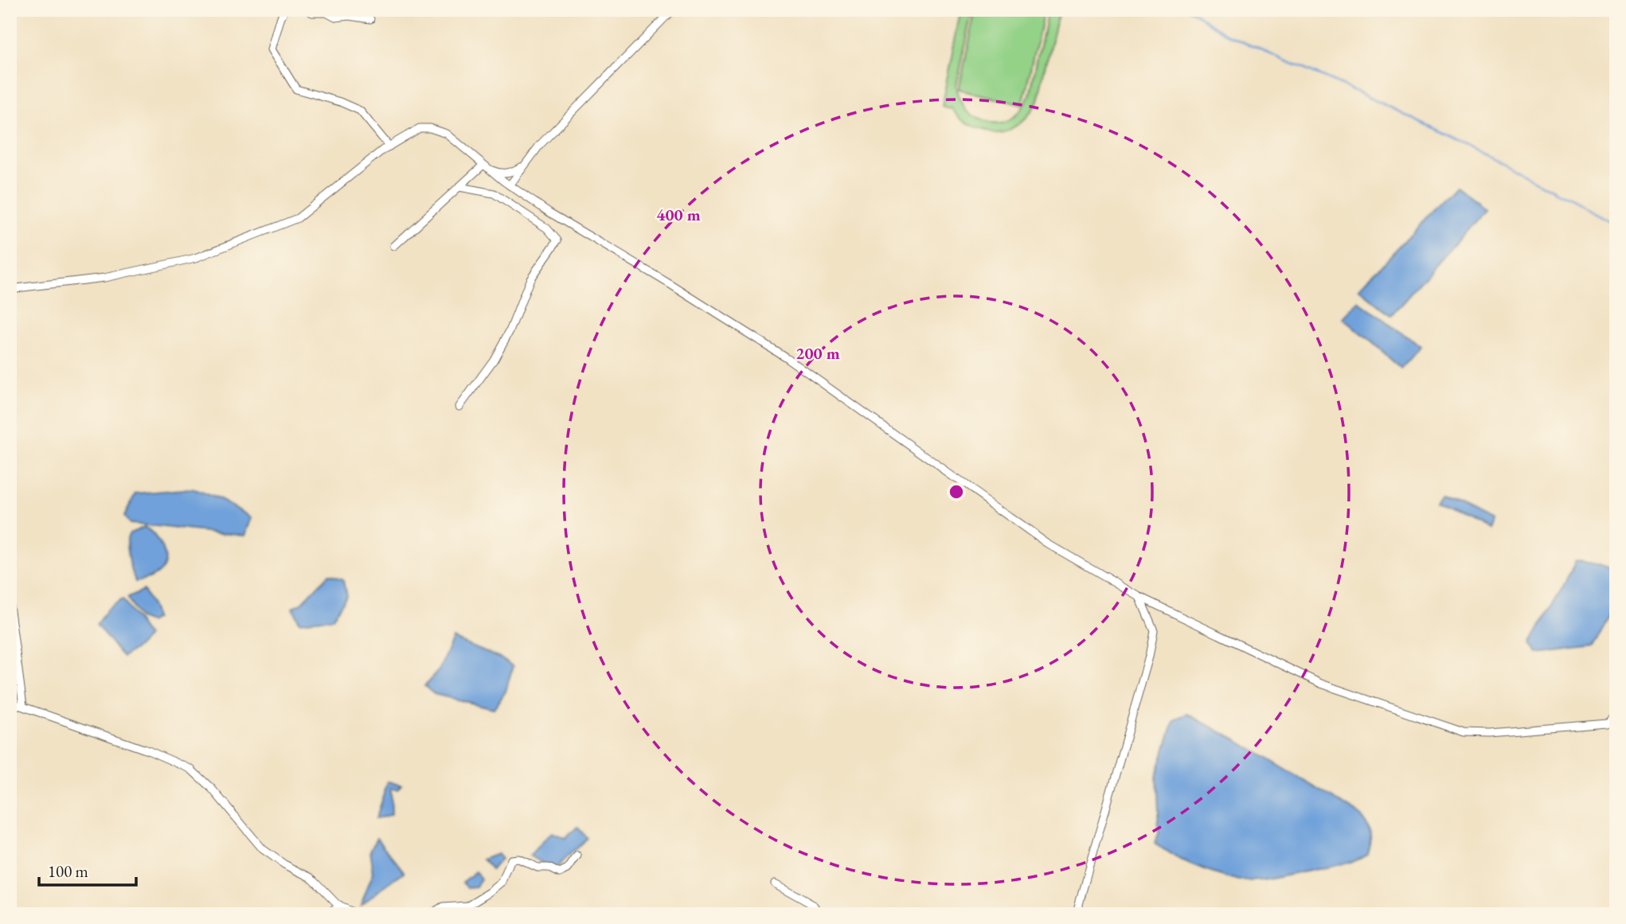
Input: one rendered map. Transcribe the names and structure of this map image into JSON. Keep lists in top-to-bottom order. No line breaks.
{"scale_bar":"100 m","rings":["400 m","200 m"]}
